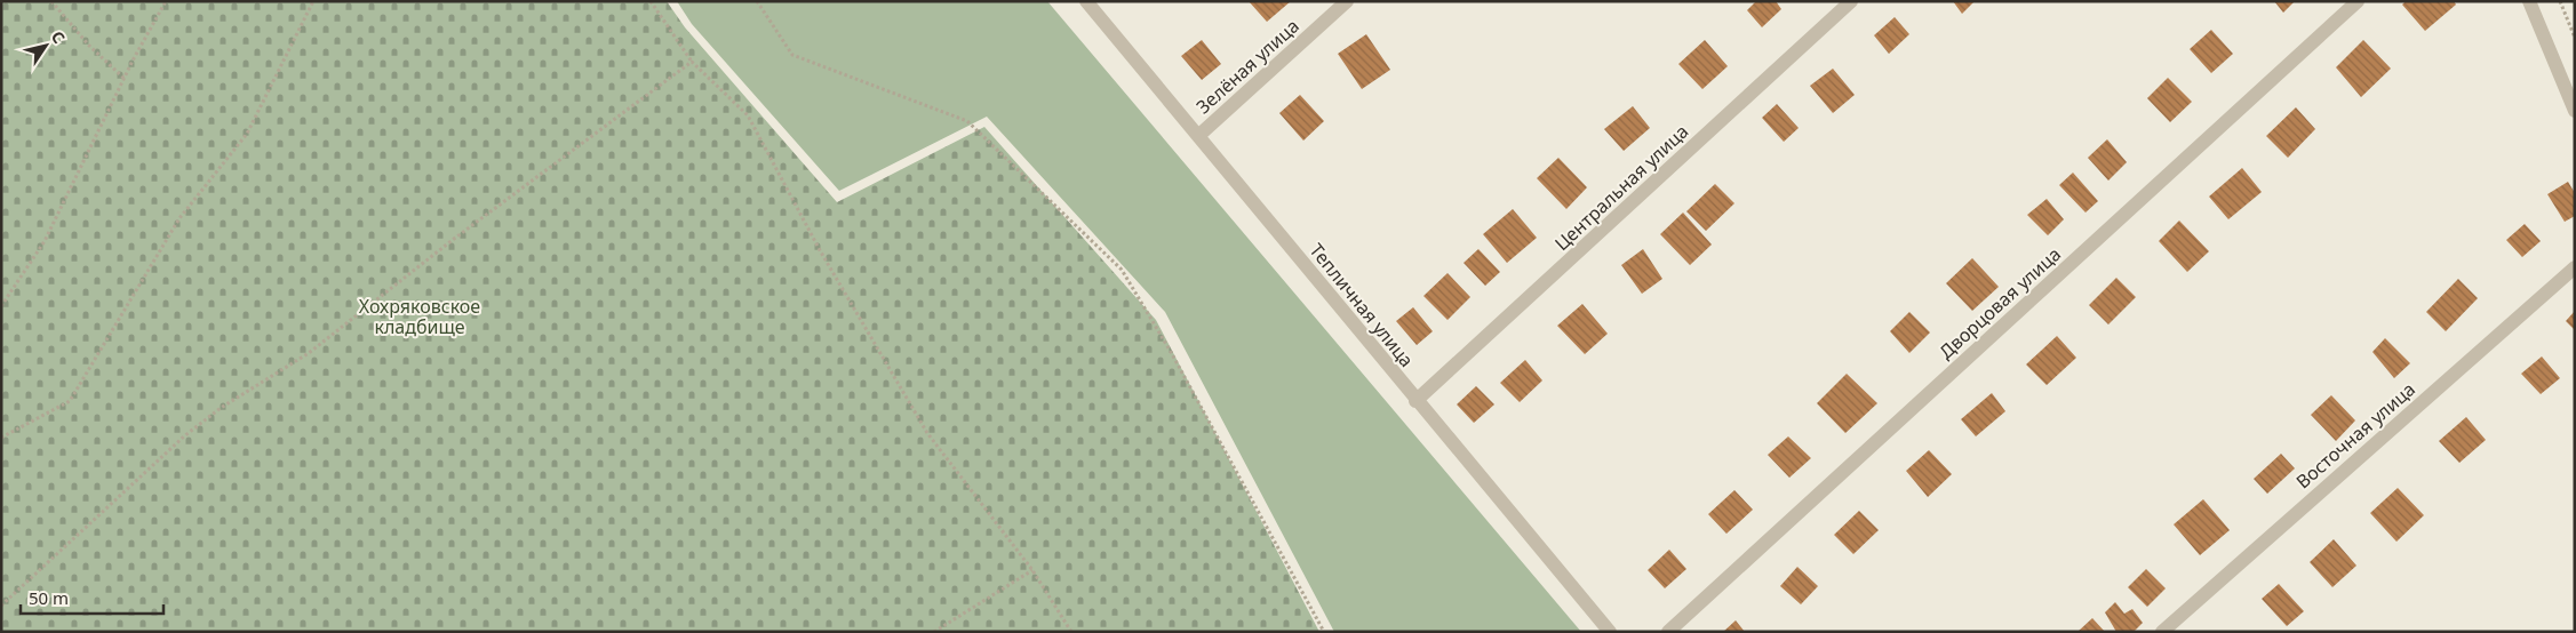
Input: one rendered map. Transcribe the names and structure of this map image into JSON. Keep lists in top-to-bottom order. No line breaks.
{"streets":{"street":["Зелёная улица","Центральная улица","Дворцовая улица","Тепличная улица","Восточная улица"]},"crossings":[["Зелёная улица","Тепличная улица"],["Центральная улица","Тепличная улица"]],"parks":["Хохряковское кладбище"],"scale_bar":"50 m","north":"top right"}
